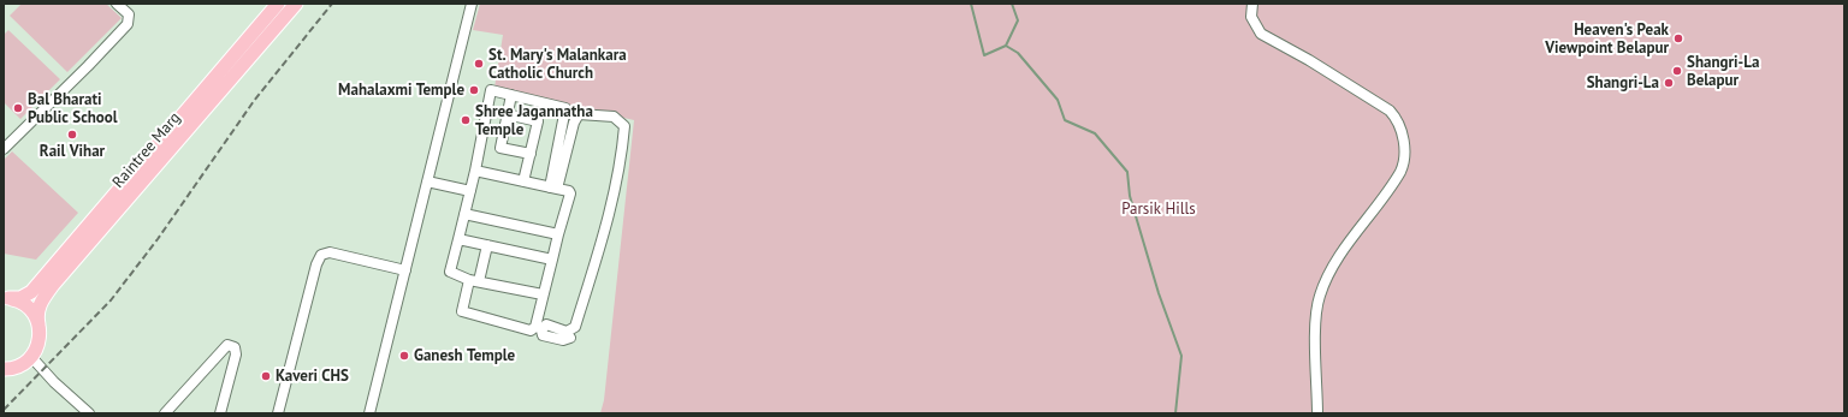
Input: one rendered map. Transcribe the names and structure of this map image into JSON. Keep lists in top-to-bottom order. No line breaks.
{"streets":{"main road":["Raintree Marg"]},"parks":["Parsik Hills"],"places":["Heaven's Peak Viewpoint Belapur","St. Mary's Malankara Catholic Church","Shangri-La Belapur","Shangri-La","Mahalaxmi Temple","Bal Bharati Public School","Shree Jagannatha Temple","Rail Vihar","Ganesh Temple","Kaveri CHS"]}
